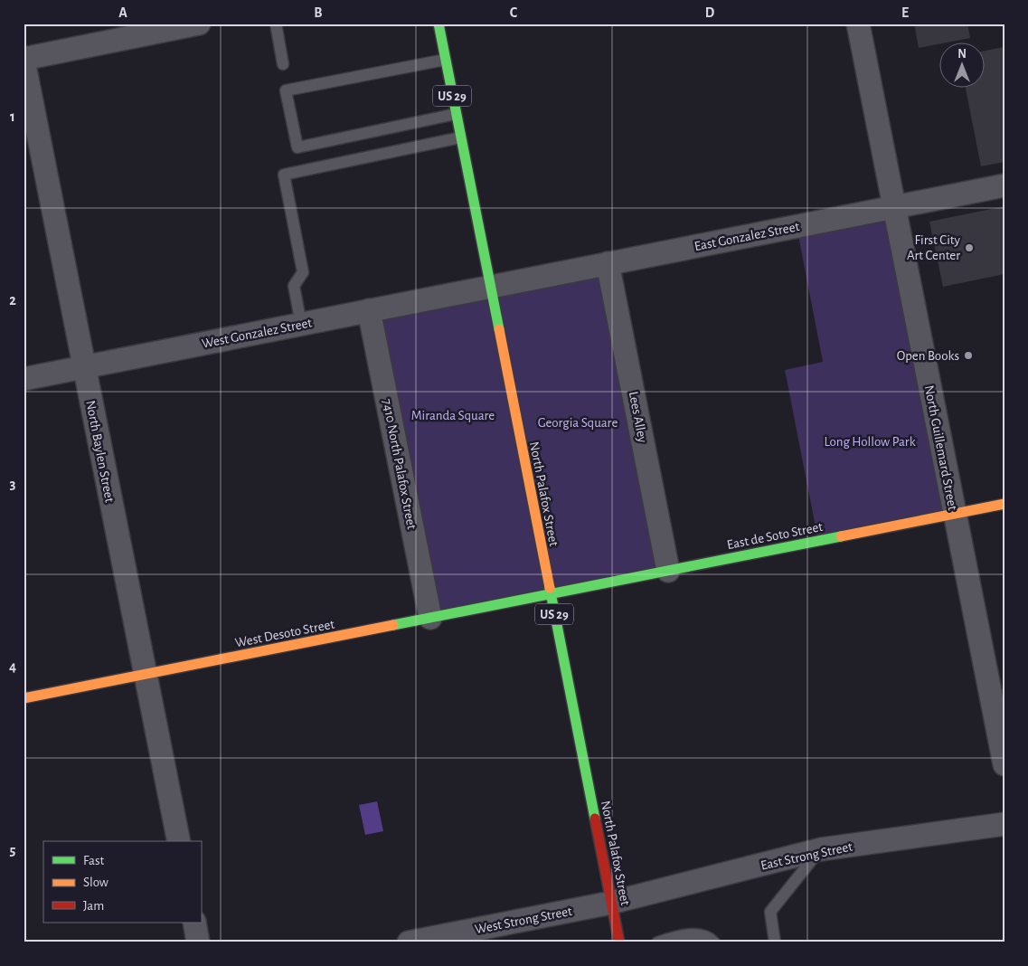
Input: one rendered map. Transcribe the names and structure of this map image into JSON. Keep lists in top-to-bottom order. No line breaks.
{"streets":{"street":["US 29","East Gonzalez Street","West Gonzalez Street","Lees Alley","North Guillemard Street","North Baylen Street","7410 North Palafox Street","North Palafox Street","East de Soto Street","West Desoto Street","East Strong Street","West Strong Street"]},"crossings":[["East Gonzalez Street","West Gonzalez Street"],["East Gonzalez Street","Lees Alley"],["East Gonzalez Street","North Guillemard Street"],["East Gonzalez Street","North Palafox Street"],["West Gonzalez Street","North Baylen Street"],["West Gonzalez Street","7410 North Palafox Street"],["West Gonzalez Street","North Palafox Street"],["Lees Alley","East de Soto Street"],["North Guillemard Street","East de Soto Street"],["North Baylen Street","West Desoto Street"],["7410 North Palafox Street","West Desoto Street"],["North Palafox Street","East de Soto Street"],["North Palafox Street","West Desoto Street"],["North Palafox Street","East Strong Street"],["North Palafox Street","West Strong Street"],["East de Soto Street","West Desoto Street"],["East Strong Street","West Strong Street"]],"parks":["Miranda Square","Georgia Square","Long Hollow Park"],"places":["First City Art Center","Open Books"],"legend":["Fast","Slow","Jam"],"north":"top","grid":{"columns":["A","B","C","D","E"],"rows":["1","2","3","4","5"]}}
